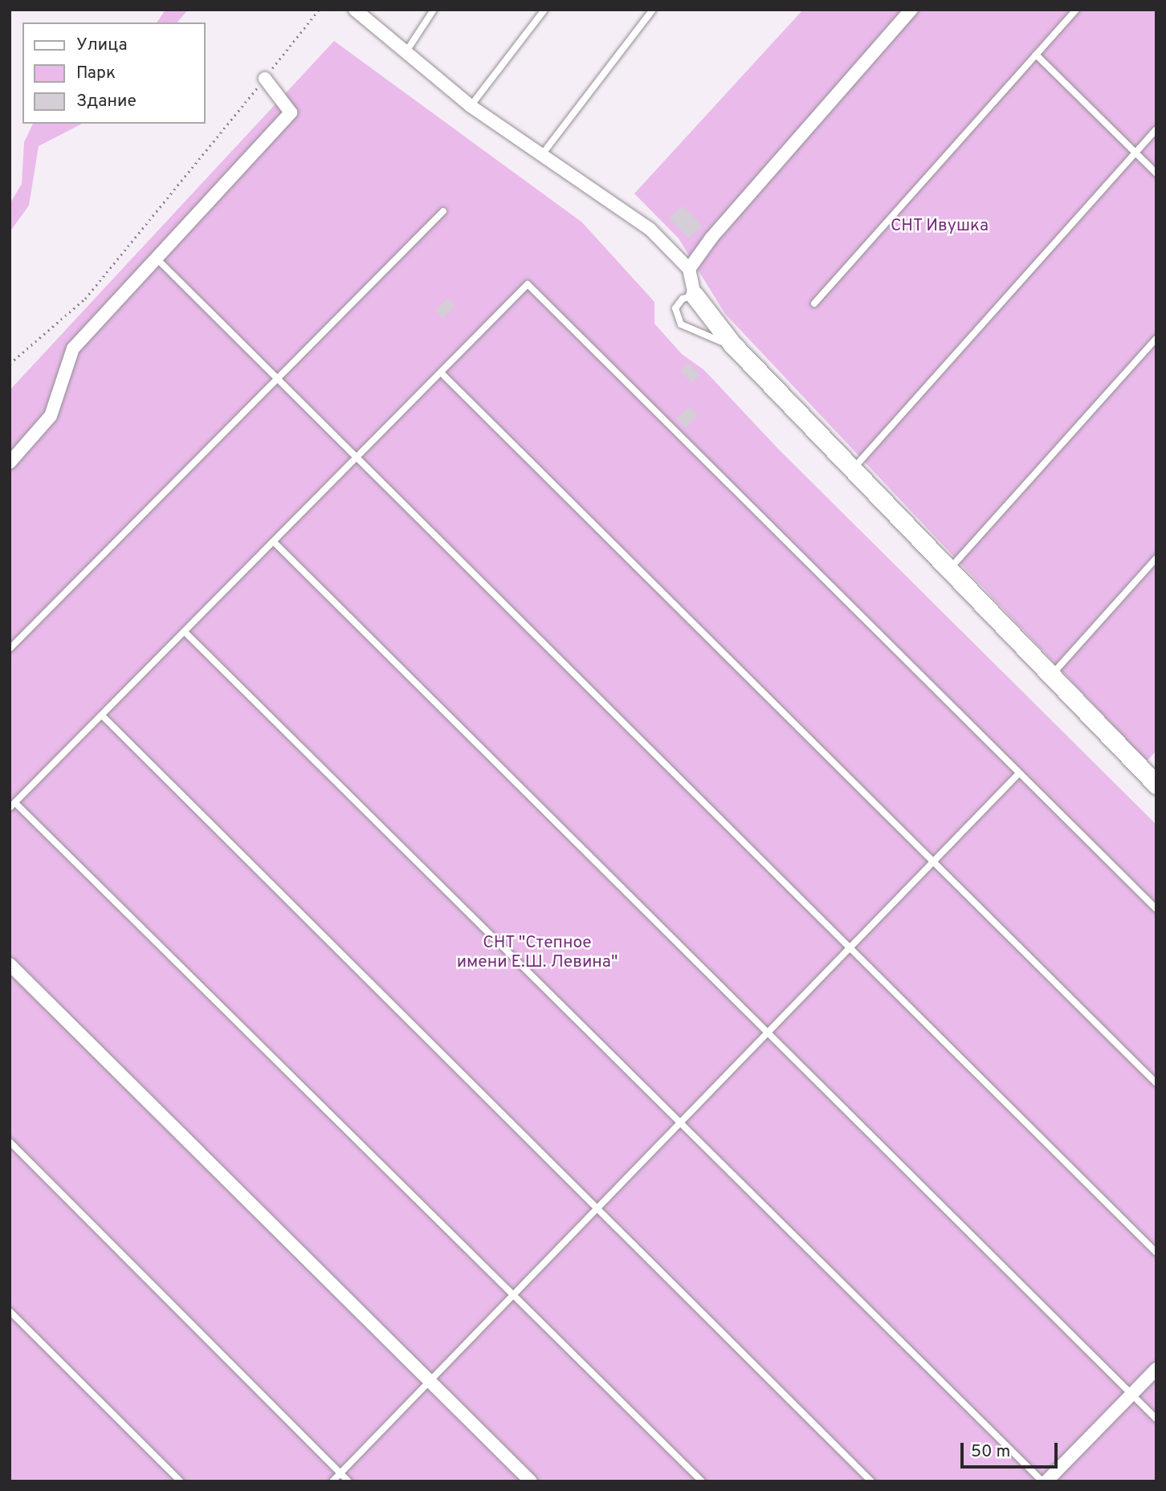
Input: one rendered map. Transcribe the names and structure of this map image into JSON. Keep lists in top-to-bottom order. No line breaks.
{"parks":["СНТ Ивушка","СНТ \"Степное имени Е.Ш. Левина\""],"legend":["Улица","Парк","Здание"],"scale_bar":"50 m"}
